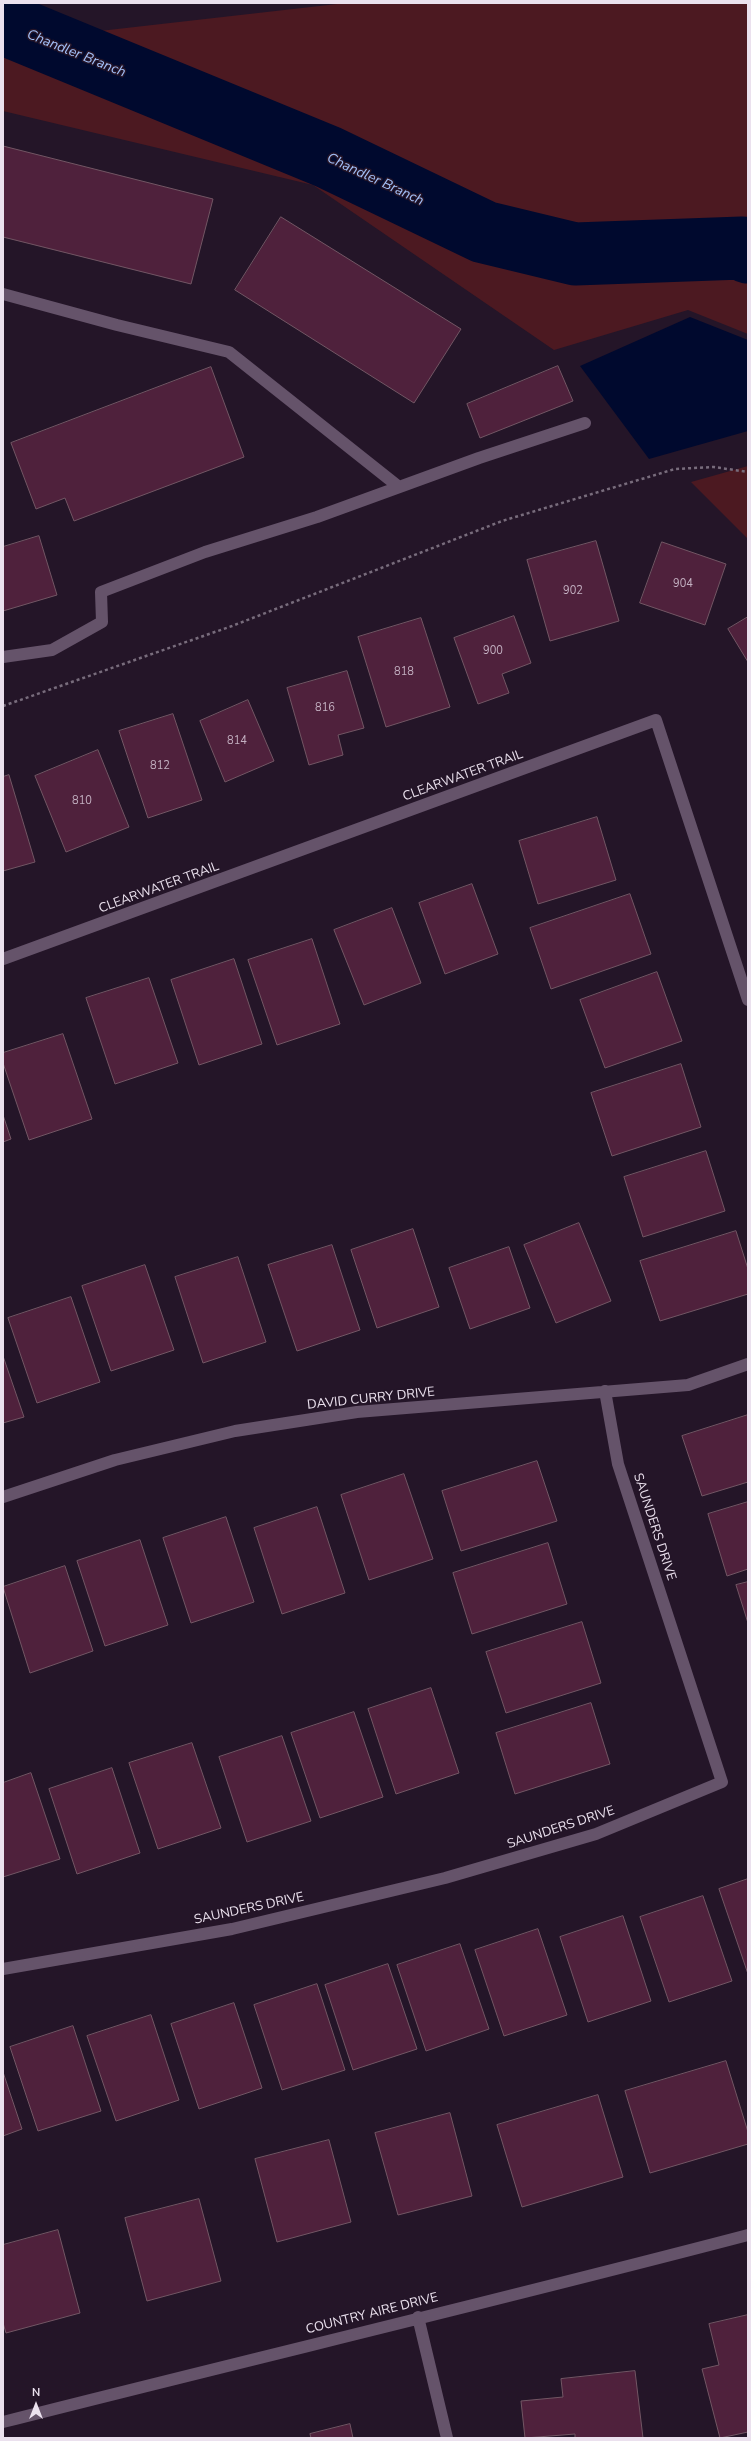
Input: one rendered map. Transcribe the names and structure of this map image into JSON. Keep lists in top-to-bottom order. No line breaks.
{"streets":{"street":["CLEARWATER TRAIL","DAVID CURRY DRIVE","SAUNDERS DRIVE","COUNTRY AIRE DRIVE"]},"crossings":[["DAVID CURRY DRIVE","SAUNDERS DRIVE"]],"water":["Chandler Branch"],"house_numbers":["904","902","900","818","816","814","812","810"],"north":"top"}
